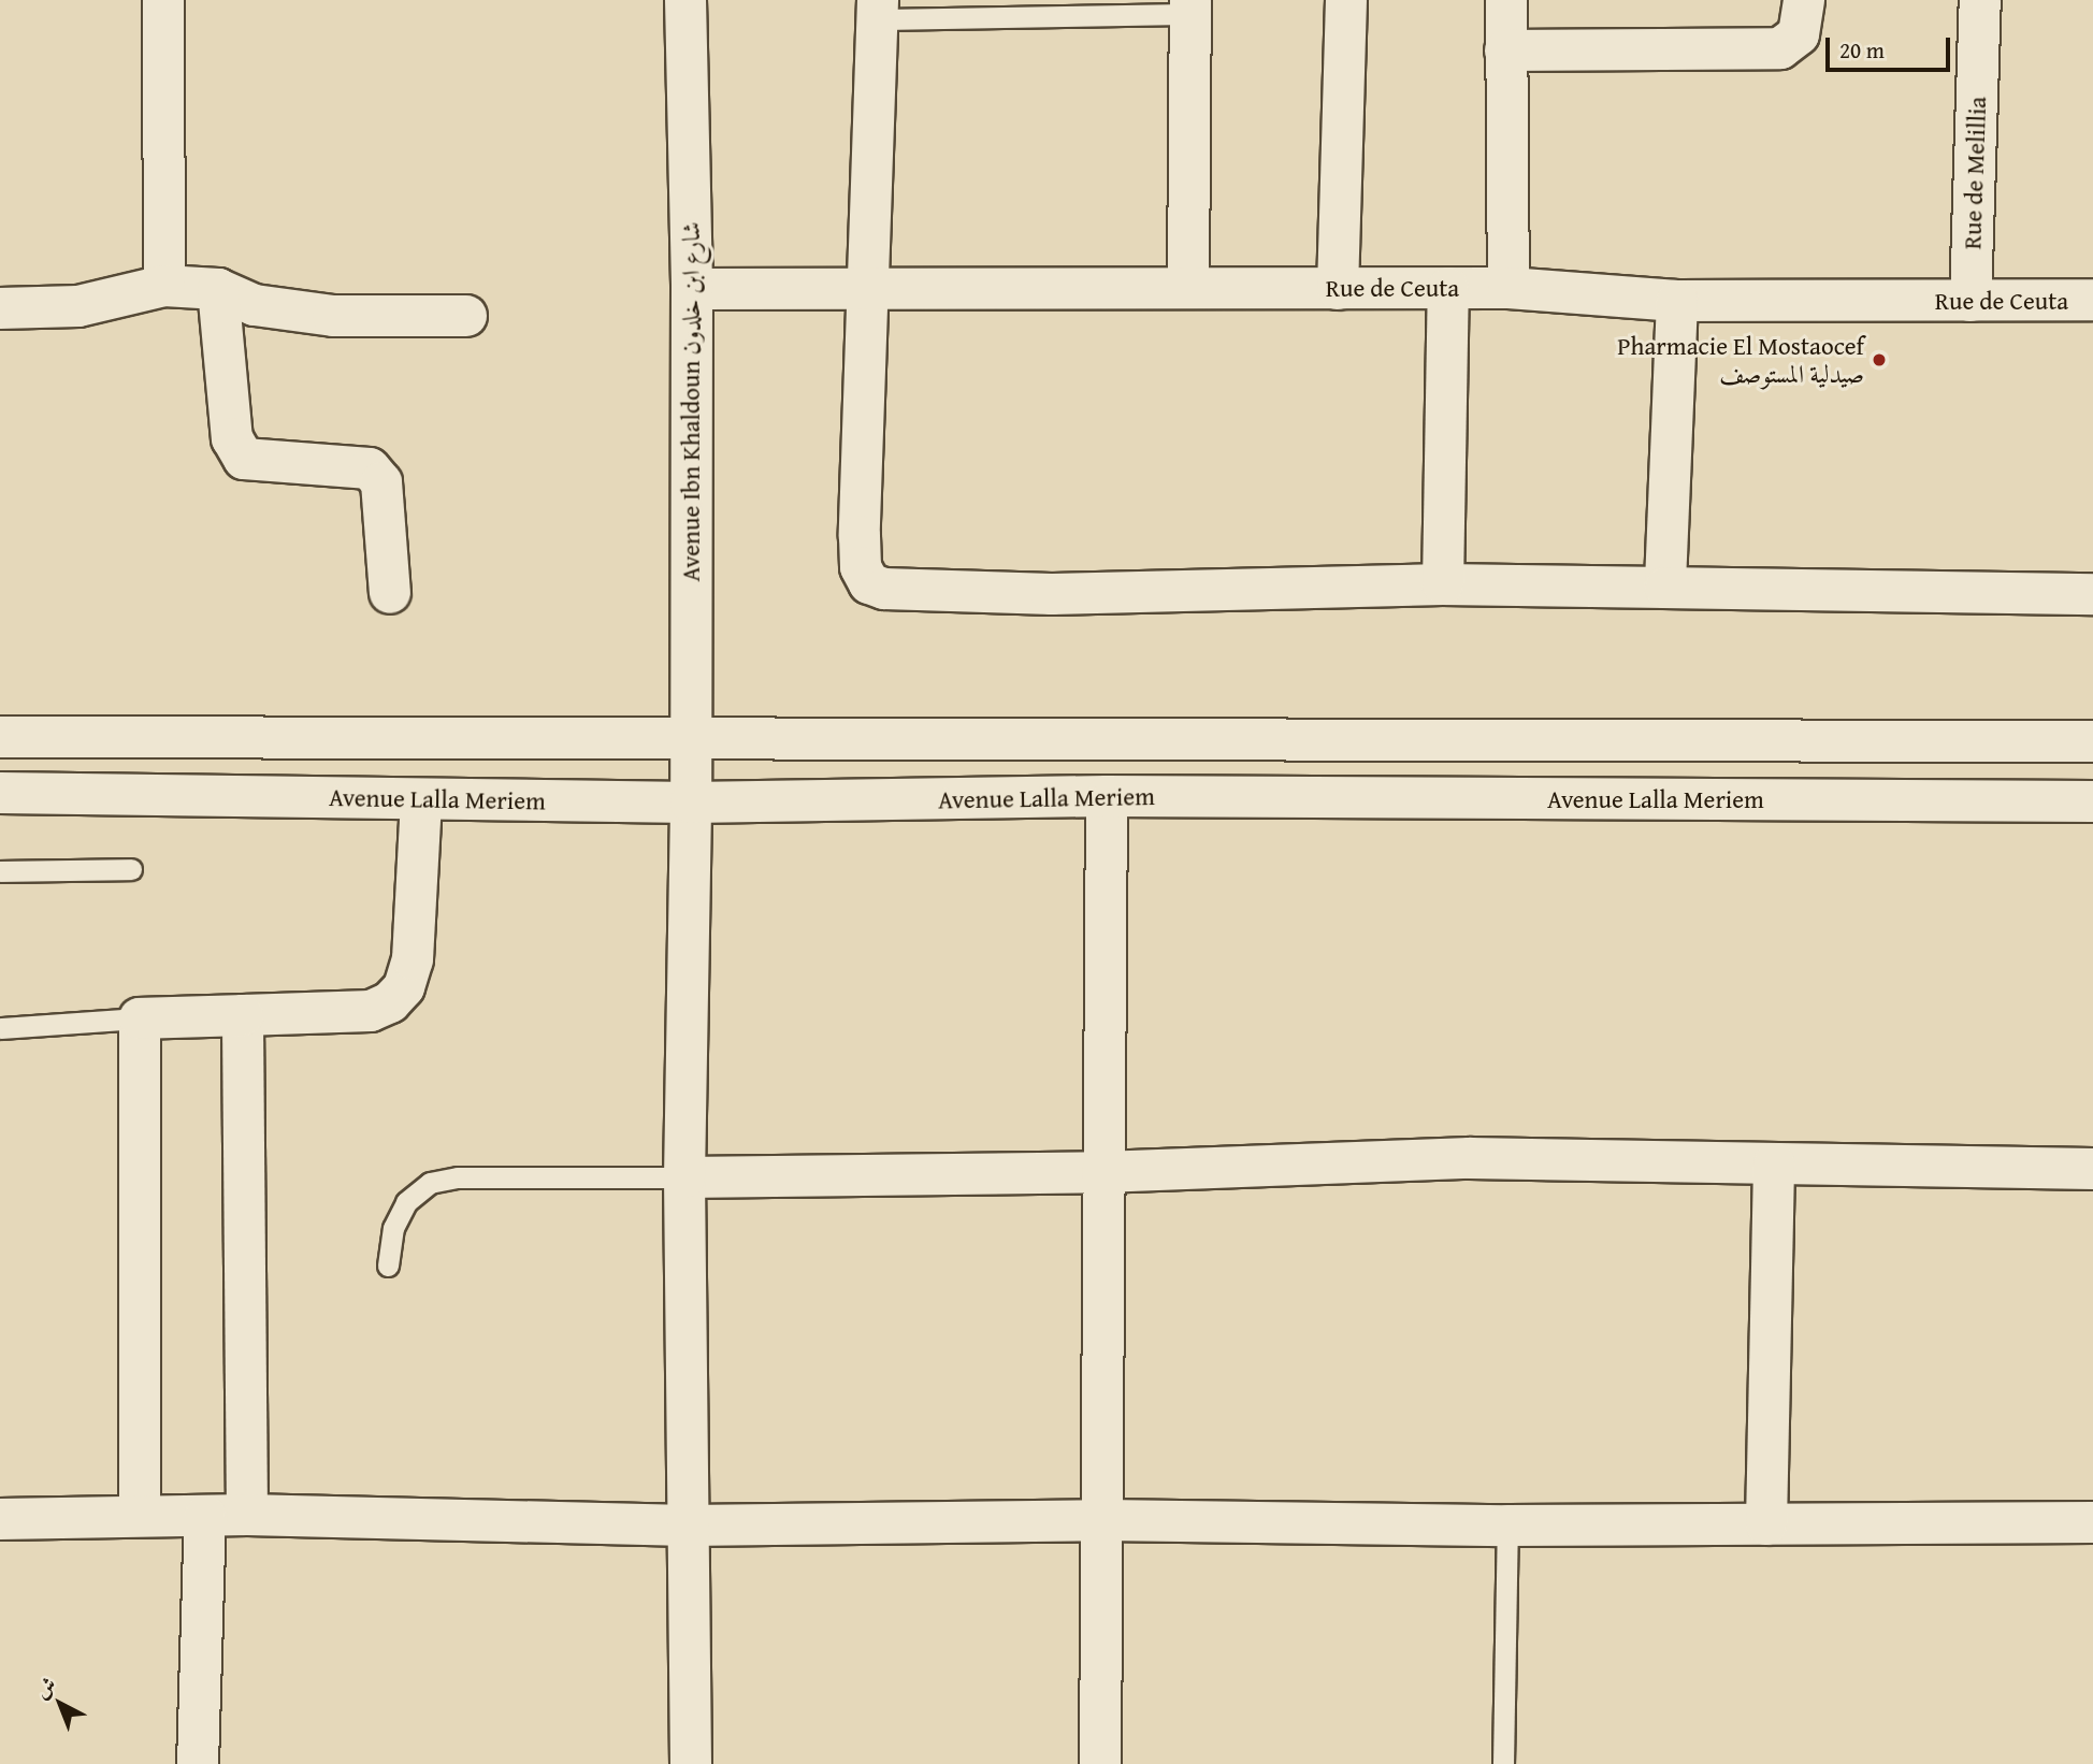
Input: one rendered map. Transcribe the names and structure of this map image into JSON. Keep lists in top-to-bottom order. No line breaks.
{"streets":{"street":["Rue de Melillia","Rue de Ceuta","Avenue Ibn Khaldoun شارع ابن خلدون","Avenue Lalla Meriem"]},"crossings":[["Rue de Melillia","Rue de Ceuta"],["Rue de Ceuta","Avenue Ibn Khaldoun شارع ابن خلدون"],["Avenue Ibn Khaldoun شارع ابن خلدون","Avenue Lalla Meriem"]],"places":["Pharmacie El Mostaocef صيدلية المستوصف"],"scale_bar":"20 m","north":"top left"}
